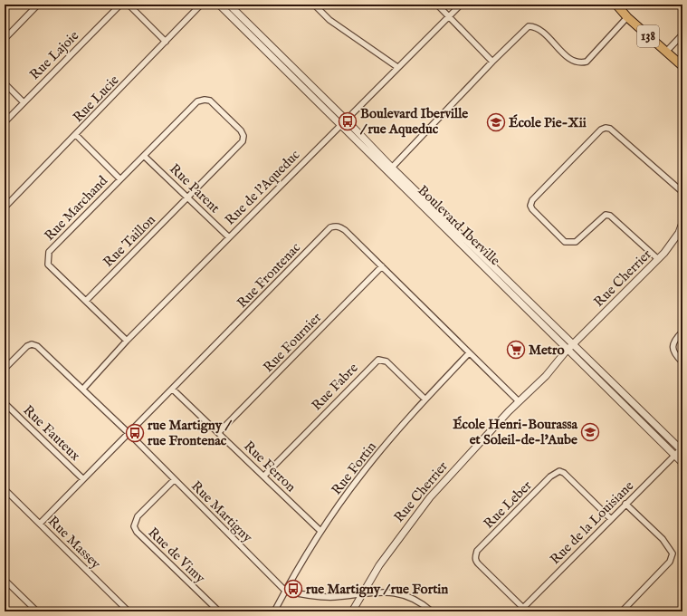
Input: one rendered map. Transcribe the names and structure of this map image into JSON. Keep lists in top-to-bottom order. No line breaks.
{"streets":{"main road":["138"],"street":["Rue Lajoie","Rue Lucie","Rue de l'Aqueduc","Rue Parent","Rue Marchand","Boulevard Iberville","Rue Taillon","Rue Frontenac","Rue Cherrier","Rue Fournier","Rue Fabre","Rue Fauteux","Rue Ferron","Rue Fortin","Rue Leber","Rue Martigny","Rue de la Louisiane","Rue Massey","Rue de Vimy"]},"crossings":[["Rue de l'Aqueduc","Rue Parent"],["Rue de l'Aqueduc","Rue Marchand"],["Rue de l'Aqueduc","Boulevard Iberville"],["Rue de l'Aqueduc","Rue Martigny"],["Rue Parent","Rue Marchand"],["Rue Parent","Rue Taillon"],["Rue Marchand","Rue Taillon"],["Boulevard Iberville","Rue Cherrier"],["Boulevard Iberville","Rue de la Louisiane"],["Rue Frontenac","Rue Cherrier"],["Rue Frontenac","Rue Fournier"],["Rue Frontenac","Rue Fauteux"],["Rue Frontenac","Rue Ferron"],["Rue Frontenac","Rue Fortin"],["Rue Frontenac","Rue Martigny"],["Rue Frontenac","Rue Massey"],["Rue Fournier","Rue Ferron"],["Rue Fabre","Rue Ferron"],["Rue Fabre","Rue Fortin"],["Rue Ferron","Rue Fortin"],["Rue Fortin","Rue Martigny"],["Rue Leber","Rue de la Louisiane"],["Rue Martigny","Rue de Vimy"]],"places":{"bus stop":["Boulevard Iberville / rue Aqueduc","rue Martigny / rue Frontenac","rue Martigny / rue Fortin"],"school or university":["École Pie-Xii","École Henri-Bourassa et Soleil-de-l'Aube"],"supermarket":["Metro"]}}
